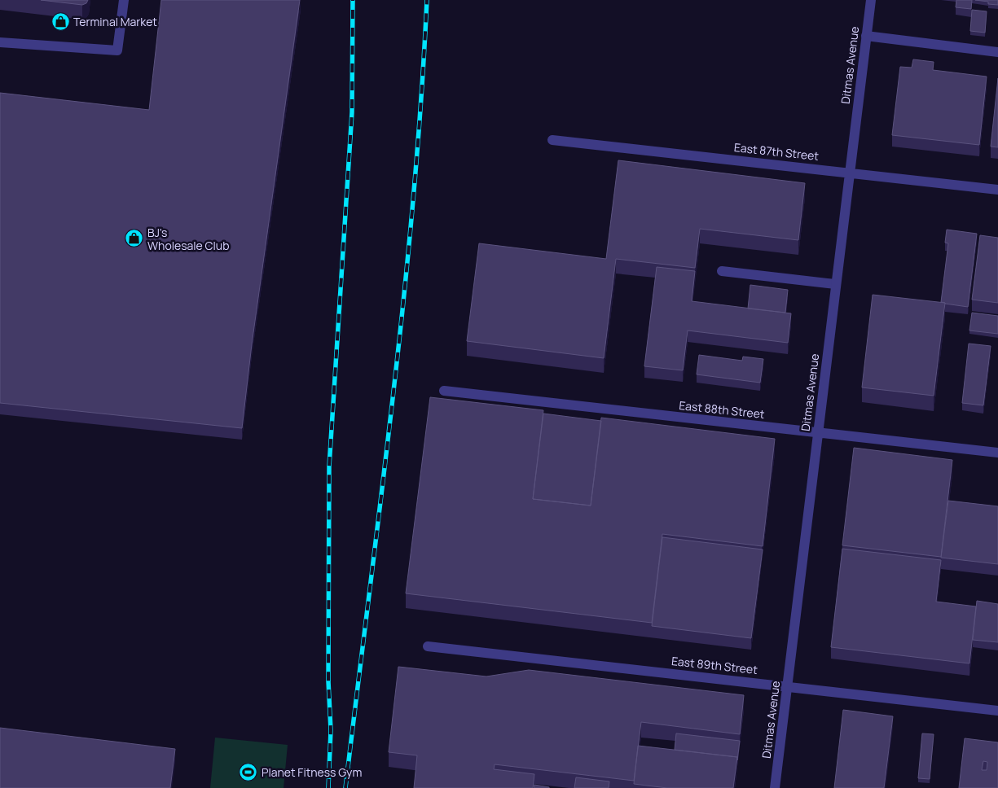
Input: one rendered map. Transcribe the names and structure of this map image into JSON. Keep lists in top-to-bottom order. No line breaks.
{"streets":{"street":["Ditmas Avenue","East 87th Street","East 88th Street","East 89th Street"]},"crossings":[["Ditmas Avenue","East 87th Street"],["Ditmas Avenue","East 88th Street"],["Ditmas Avenue","East 89th Street"]],"places":{"shop":["Terminal Market","BJ's Wholesale Club"],"sports":["Planet Fitness Gym"]}}
